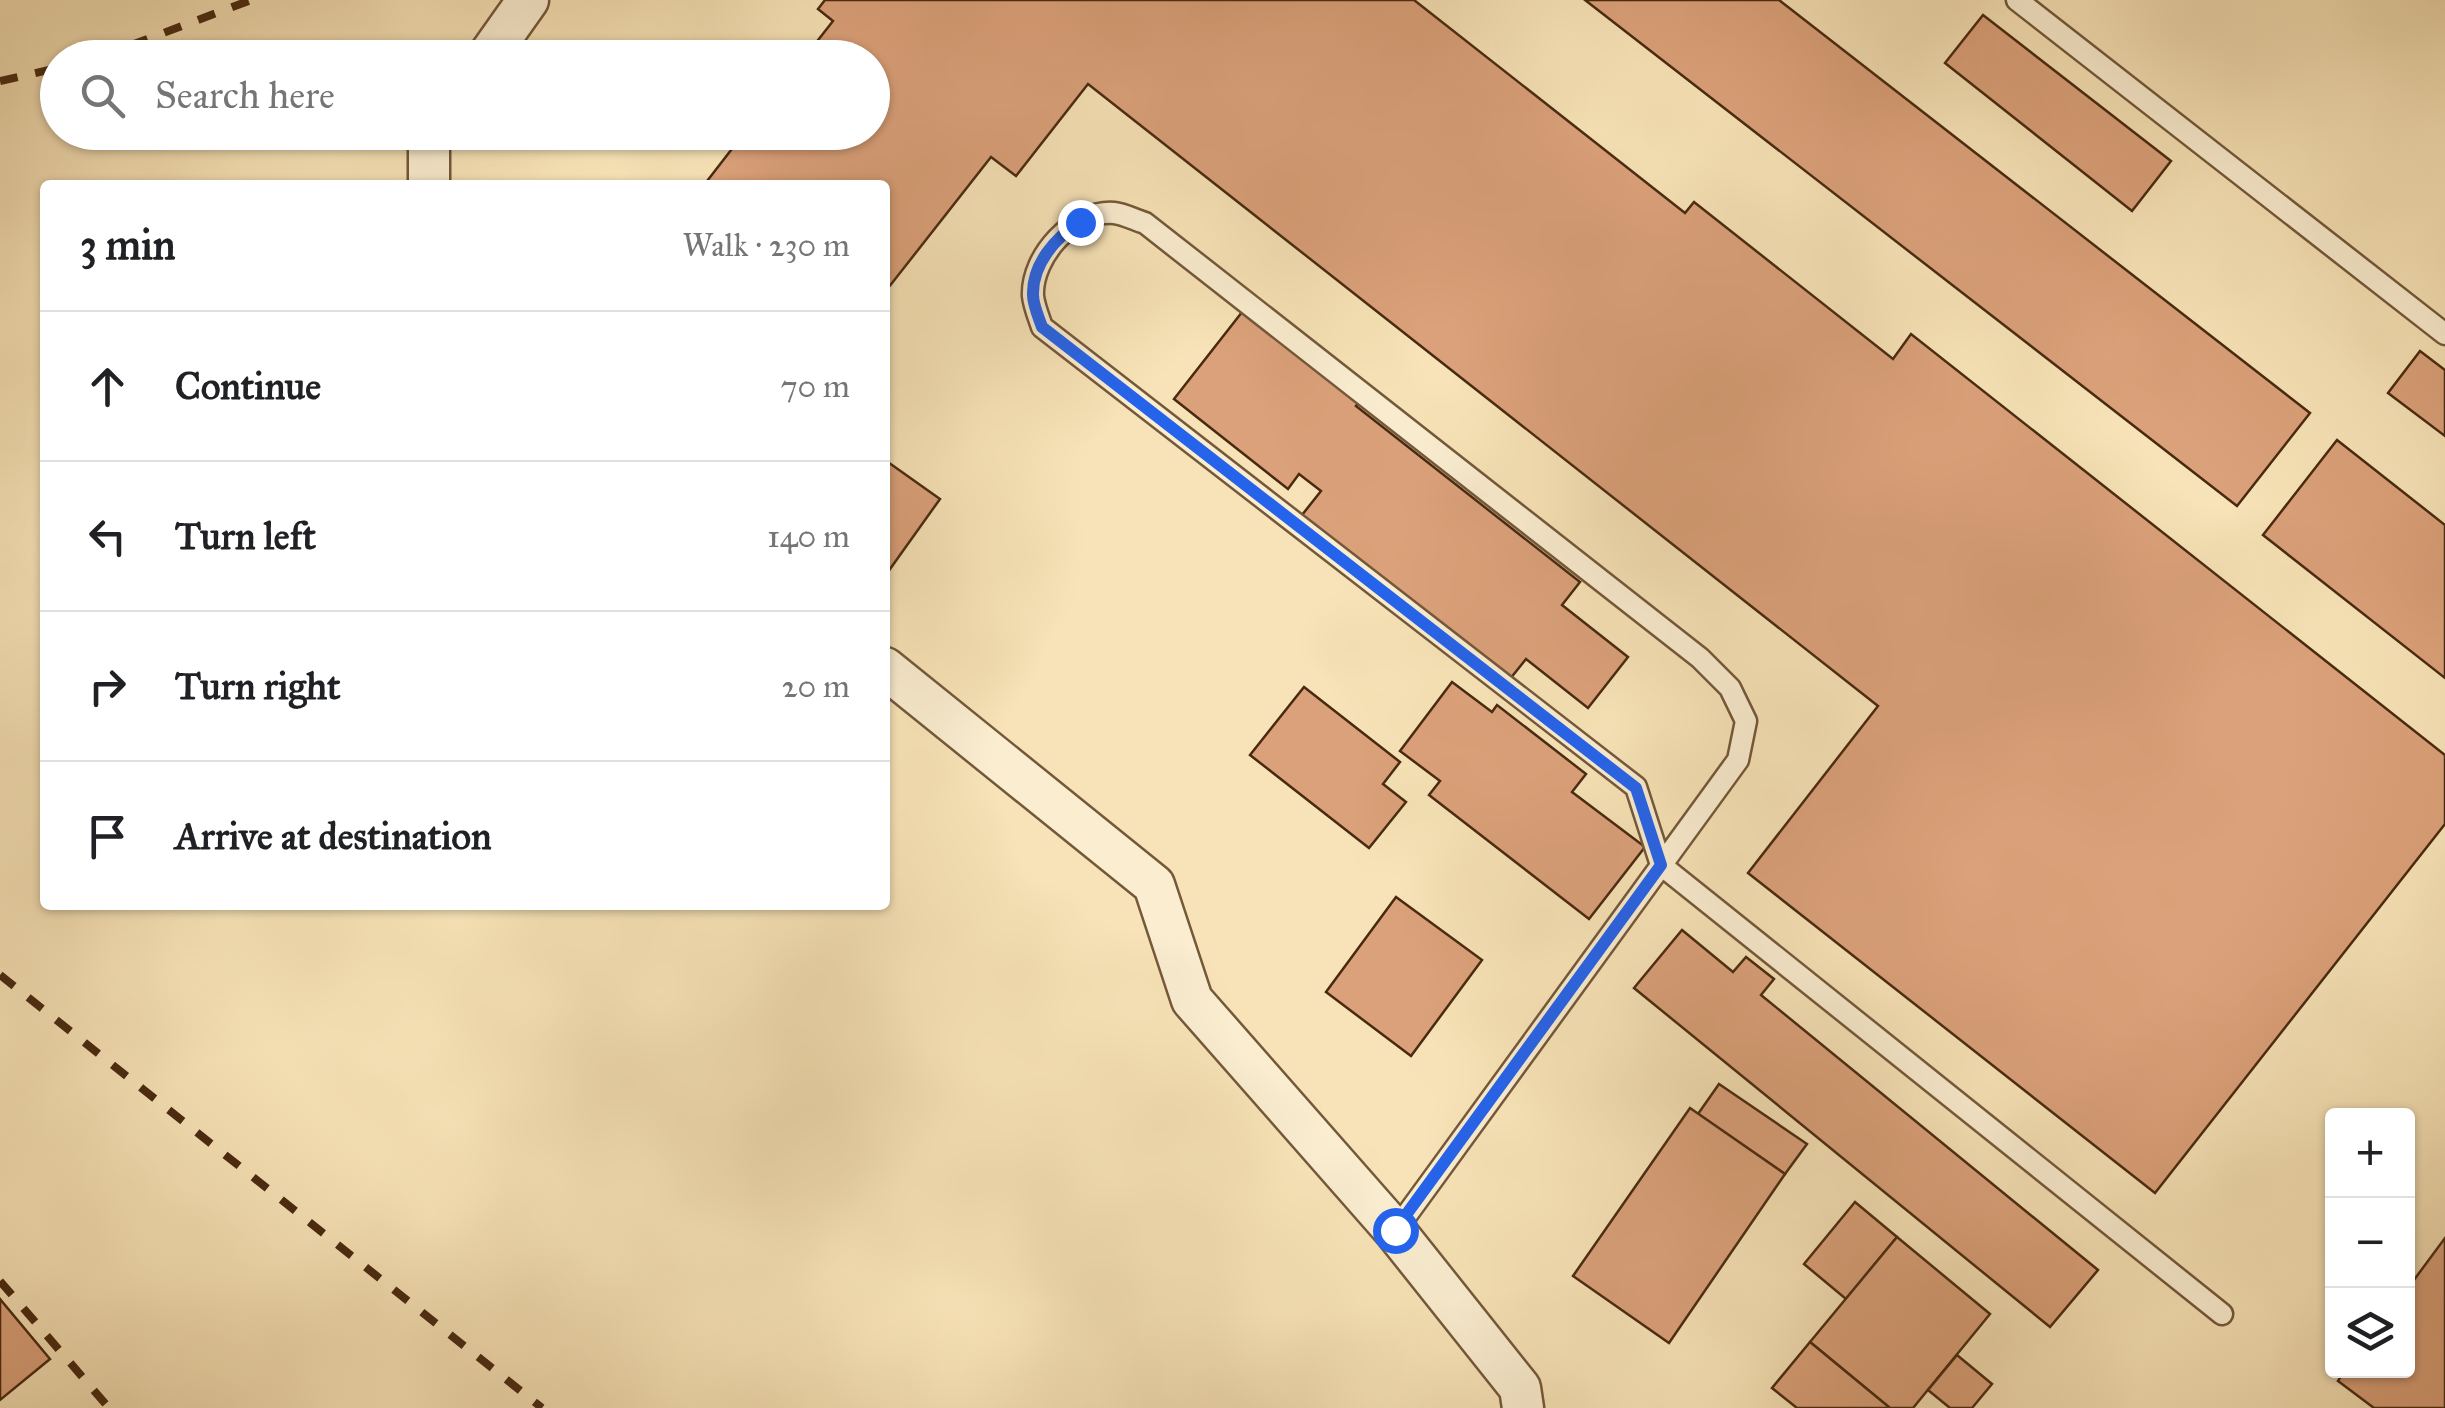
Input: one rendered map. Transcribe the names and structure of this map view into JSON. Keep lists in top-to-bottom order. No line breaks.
{"page":{"search":"Search here","heading":["3 min","Walk · 230 m"],"list":[["Continue","70 m"],["Turn left","140 m"],["Turn right","20 m"],"Arrive at destination"],"map_buttons":["+","−"]}}
